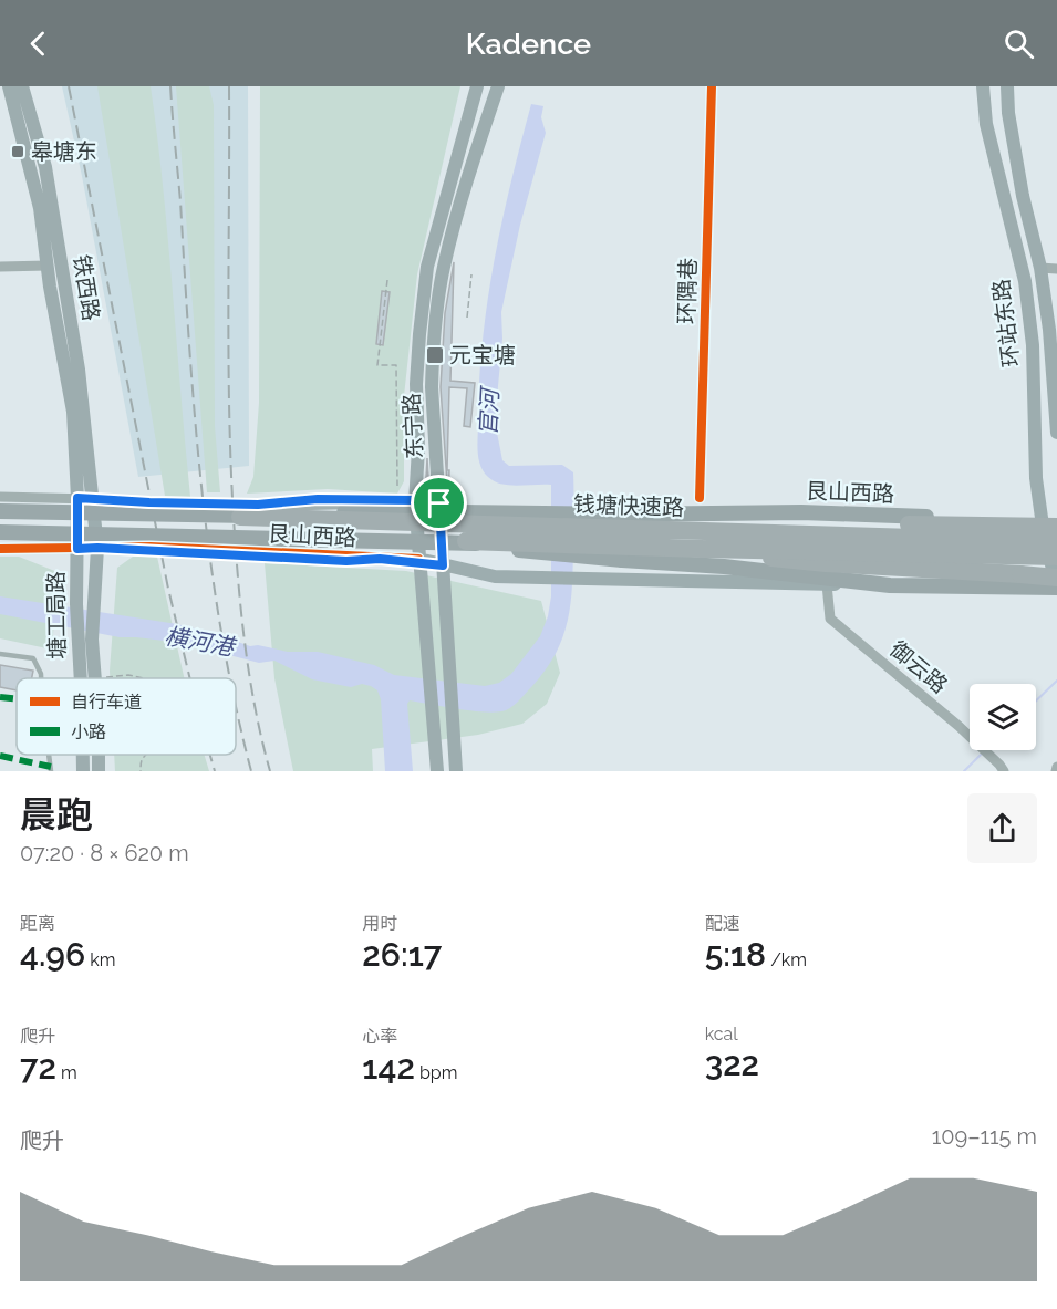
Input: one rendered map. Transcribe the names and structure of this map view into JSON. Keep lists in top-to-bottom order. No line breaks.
{"streets":{"highway":["钱塘快速路"],"main road":["铁西路","环站东路","东宁路","艮山西路","塘工局路"],"street":["环隅巷","御云路"]},"crossings":[["铁西路","塘工局路"],["环站东路","艮山西路"],["东宁路","艮山西路"],["艮山西路","钱塘快速路"],["艮山西路","御云路"]],"water":["官河","横河港"],"places":{"transit":["皋塘东","元宝塘"]},"legend":["自行车道","小路"],"page":{"header":"Kadence","heading":["晨跑","07:20 · 8 × 620 m"],"stats":[["距离","4.96 km"],["用时","26:17"],["配速","5:18 /km"],["爬升","72 m"],["心率","142 bpm"],["kcal","322"]],"chart":["爬升","109–115 m"]}}
